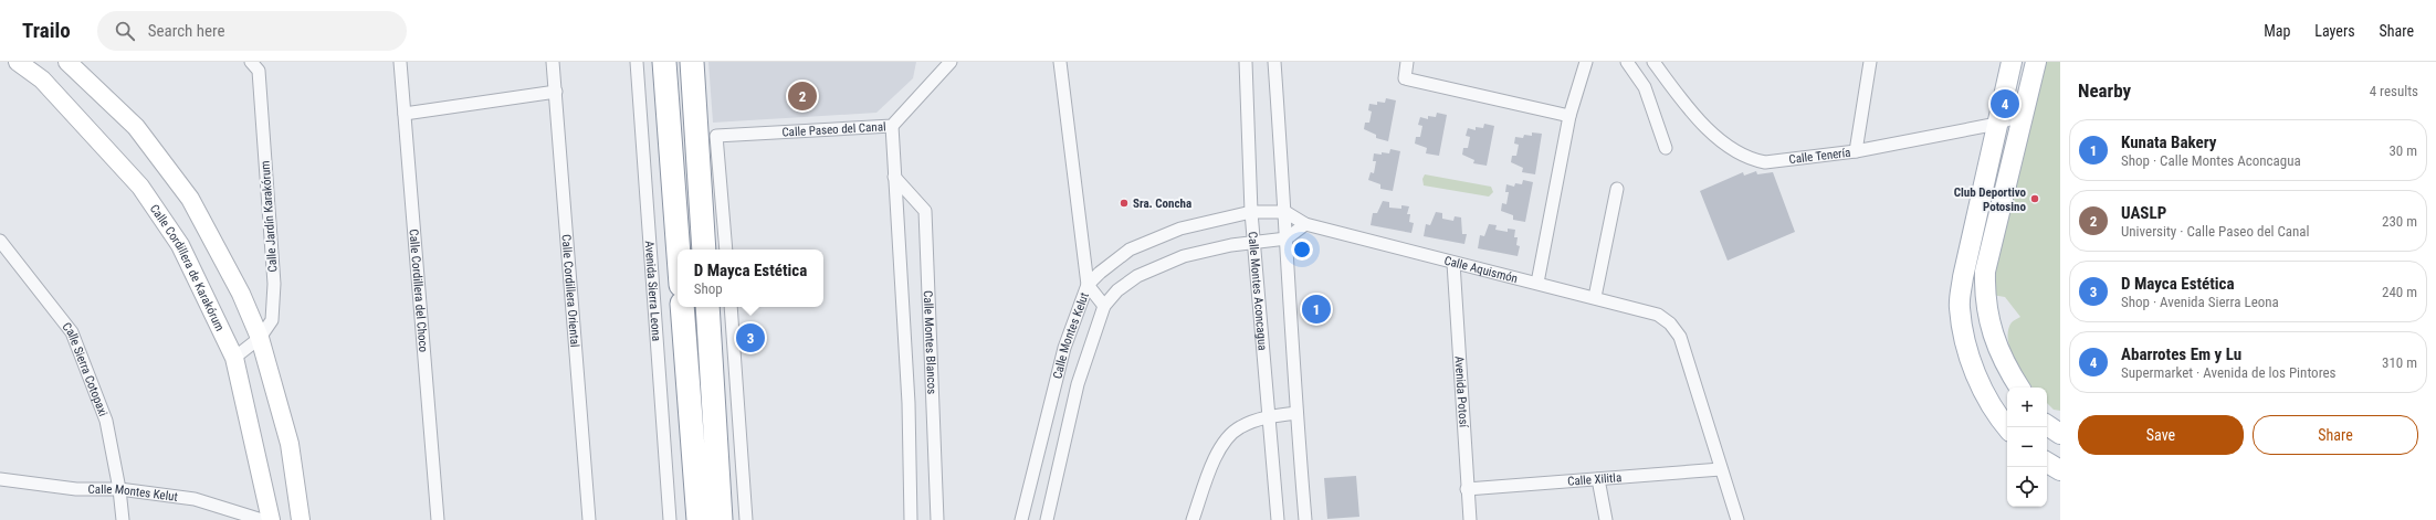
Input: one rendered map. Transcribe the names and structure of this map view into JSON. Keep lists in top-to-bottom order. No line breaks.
{"streets":{"street":["Calle Paseo del Canal","Calle Tenería","Calle Jardín Karakórum","Calle Cordillera de Karakórum","Calle Aquismón","Calle Cordillera Oriental","Calle Cordillera del Choco","Avenida Sierra Leona","Calle Montes Aconcagua","Calle Montes Kelut","Calle Montes Blancos","Calle Sierra Cotopaxi","Avenida Potosí","Calle Xilitla"]},"crossings":[["Calle Paseo del Canal","Calle Montes Blancos"],["Calle Jardín Karakórum","Calle Cordillera de Karakórum"],["Calle Aquismón","Calle Montes Kelut"],["Calle Aquismón","Avenida Potosí"],["Calle Aquismón","Calle Xilitla"],["Calle Montes Aconcagua","Calle Montes Kelut"],["Calle Montes Kelut","Calle Sierra Cotopaxi"],["Avenida Potosí","Calle Xilitla"]],"places":["Club Deportivo Potosino","Sra. Concha"],"page":{"header":"Trailo","search":"Search here","nav":["Map","Layers","Share"],"heading":["Nearby","4 results"],"pins":["2","4","1","3"],"list":[{"mark":"1","name":"Kunata Bakery","note":"Shop · Calle Montes Aconcagua","value":"30 m"},{"mark":"2","name":"UASLP","note":"University · Calle Paseo del Canal","value":"230 m"},{"mark":"3","name":"D Mayca Estética","note":"Shop · Avenida Sierra Leona","value":"240 m"},{"mark":"4","name":"Abarrotes Em y Lu","note":"Supermarket · Avenida de los Pintores","value":"310 m"}],"popup":["D Mayca Estética","Shop"],"map_buttons":["+","−"],"buttons":["Save","Share"]}}
